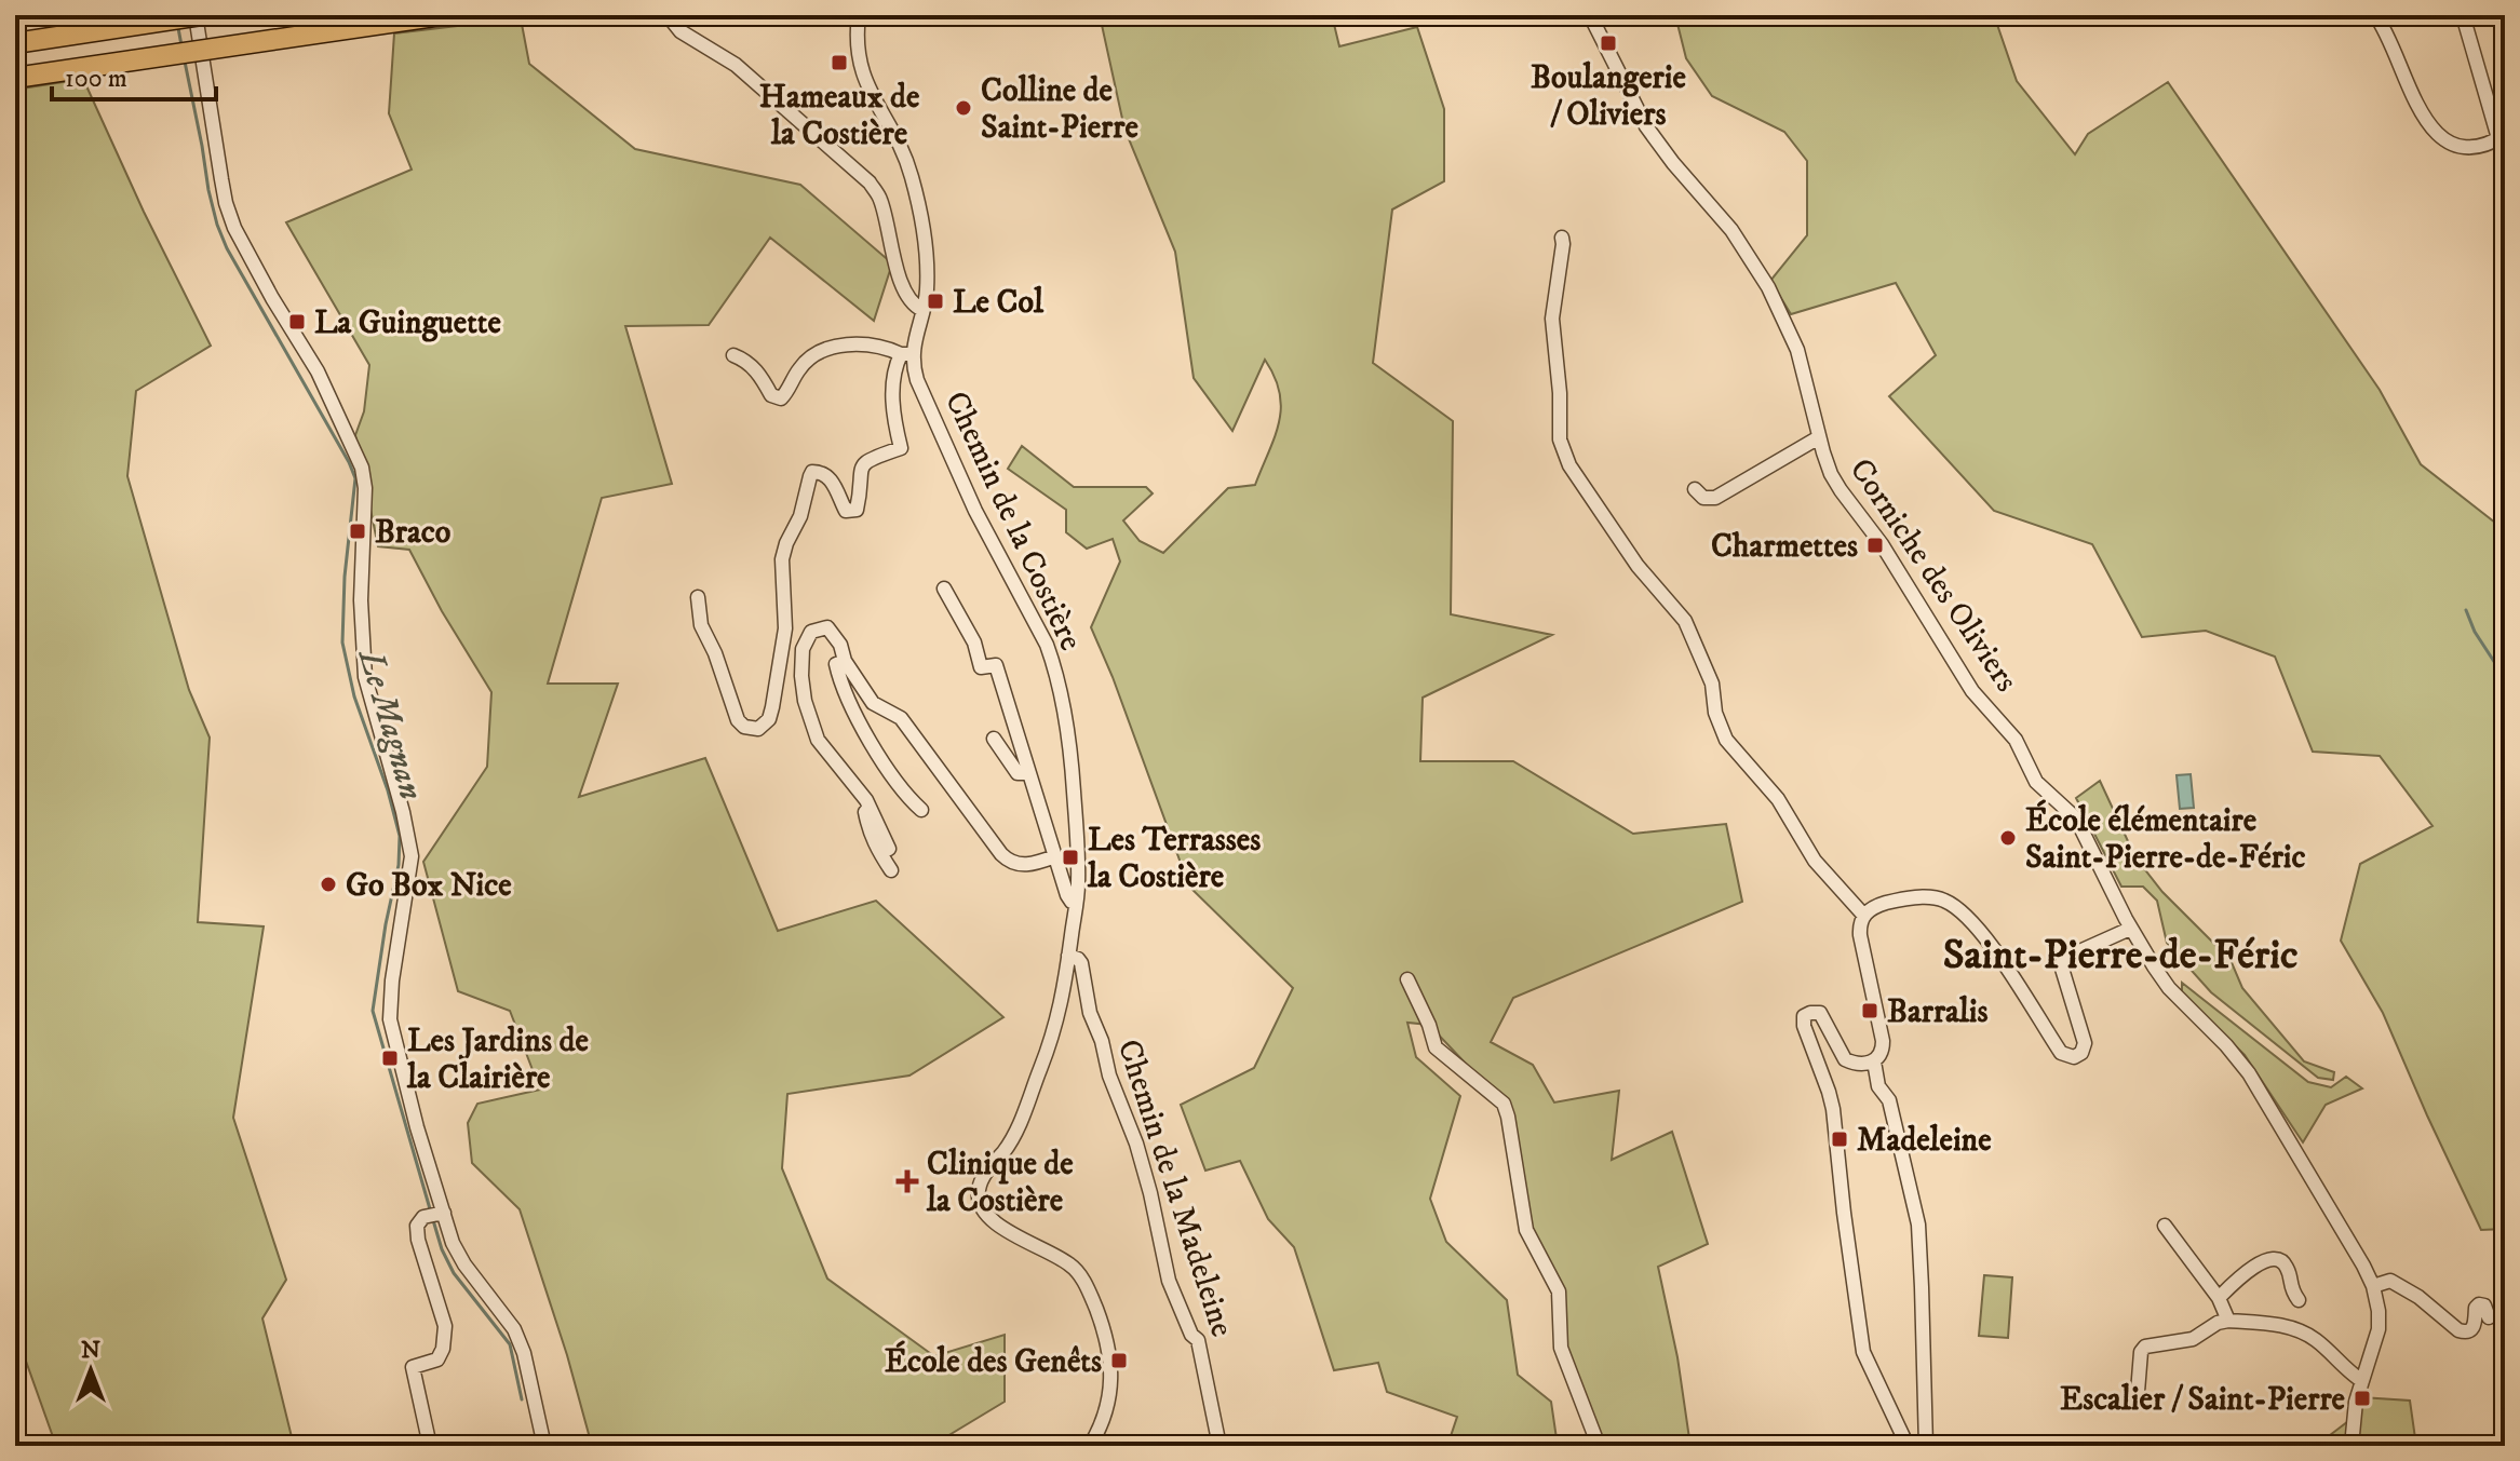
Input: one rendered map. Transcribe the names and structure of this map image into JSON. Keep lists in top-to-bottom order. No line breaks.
{"streets":{"street":["Chemin de la Costière","Corniche des Oliviers","Chemin de la Madeleine"]},"crossings":[["Chemin de la Costière","Chemin de la Madeleine"]],"districts":["Saint-Pierre-de-Féric"],"water":["Le Magnan"],"places":{"transit":["Boulangerie / Oliviers","Hameaux de la Costière","Le Col","La Guinguette","Braco","Charmettes","Les Terrasses la Costière","Barralis","Les Jardins de la Clairière","Madeleine","École des Genêts","Escalier / Saint-Pierre"],"other":["Colline de Saint-Pierre","École élémentaire Saint-Pierre-de-Féric","Go Box Nice"],"health":["Clinique de la Costière"]},"scale_bar":"100 m","north":"top"}
